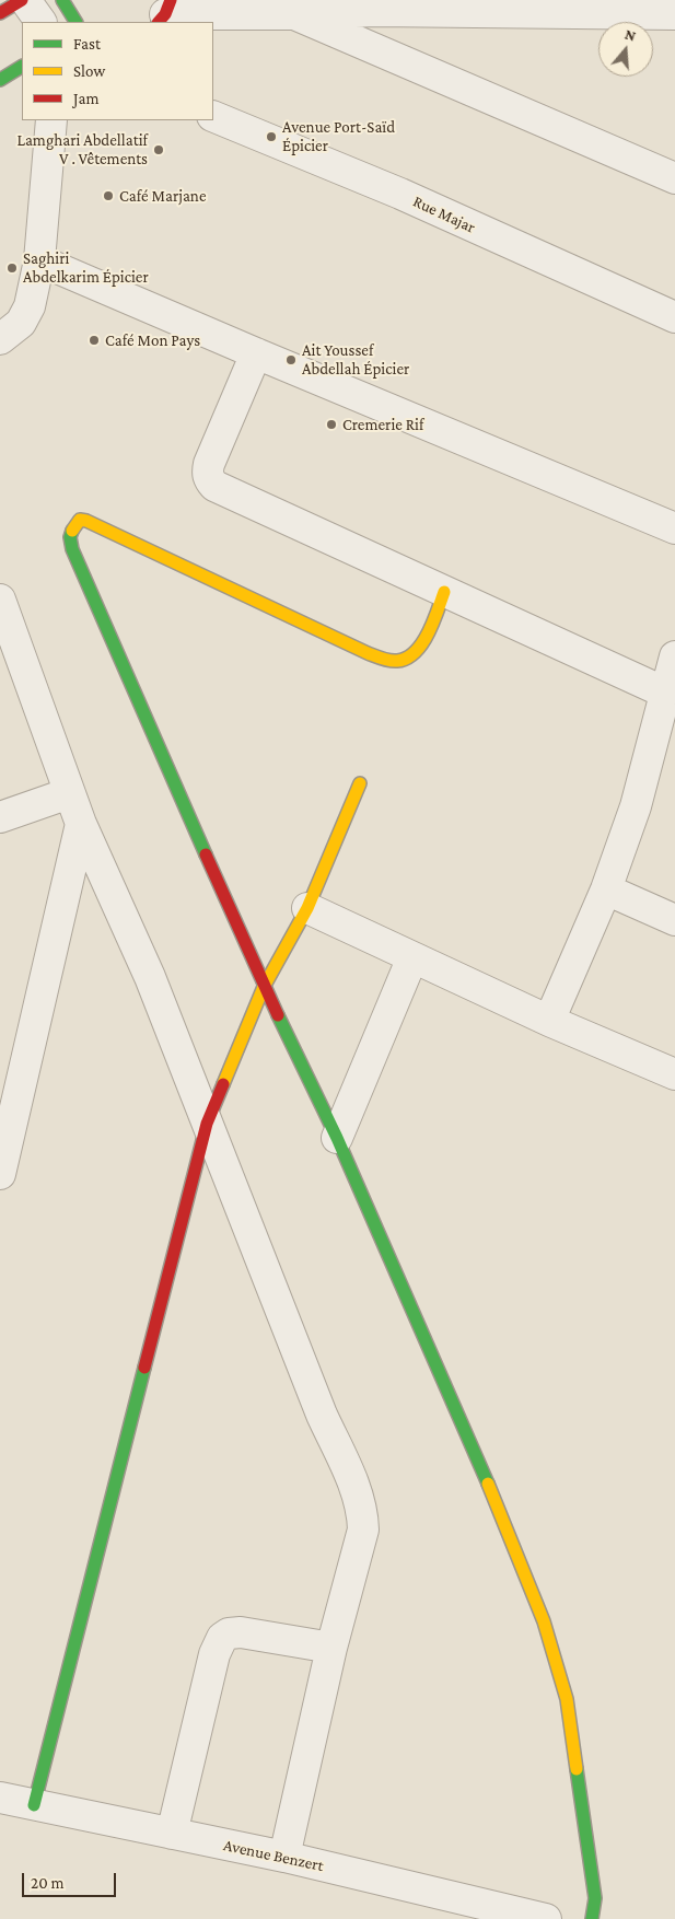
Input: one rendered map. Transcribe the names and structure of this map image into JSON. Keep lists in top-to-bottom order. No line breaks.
{"streets":{"street":["Rue Majar","Avenue Benzert"]},"places":["Avenue Port-Saïd Épicier","Lamghari Abdellatif V . Vêtements","Café Marjane","Saghiri Abdelkarim Épicier","Café Mon Pays","Ait Youssef Abdellah Épicier","Cremerie Rif"],"legend":["Fast","Slow","Jam"],"scale_bar":"20 m","north":"top"}
